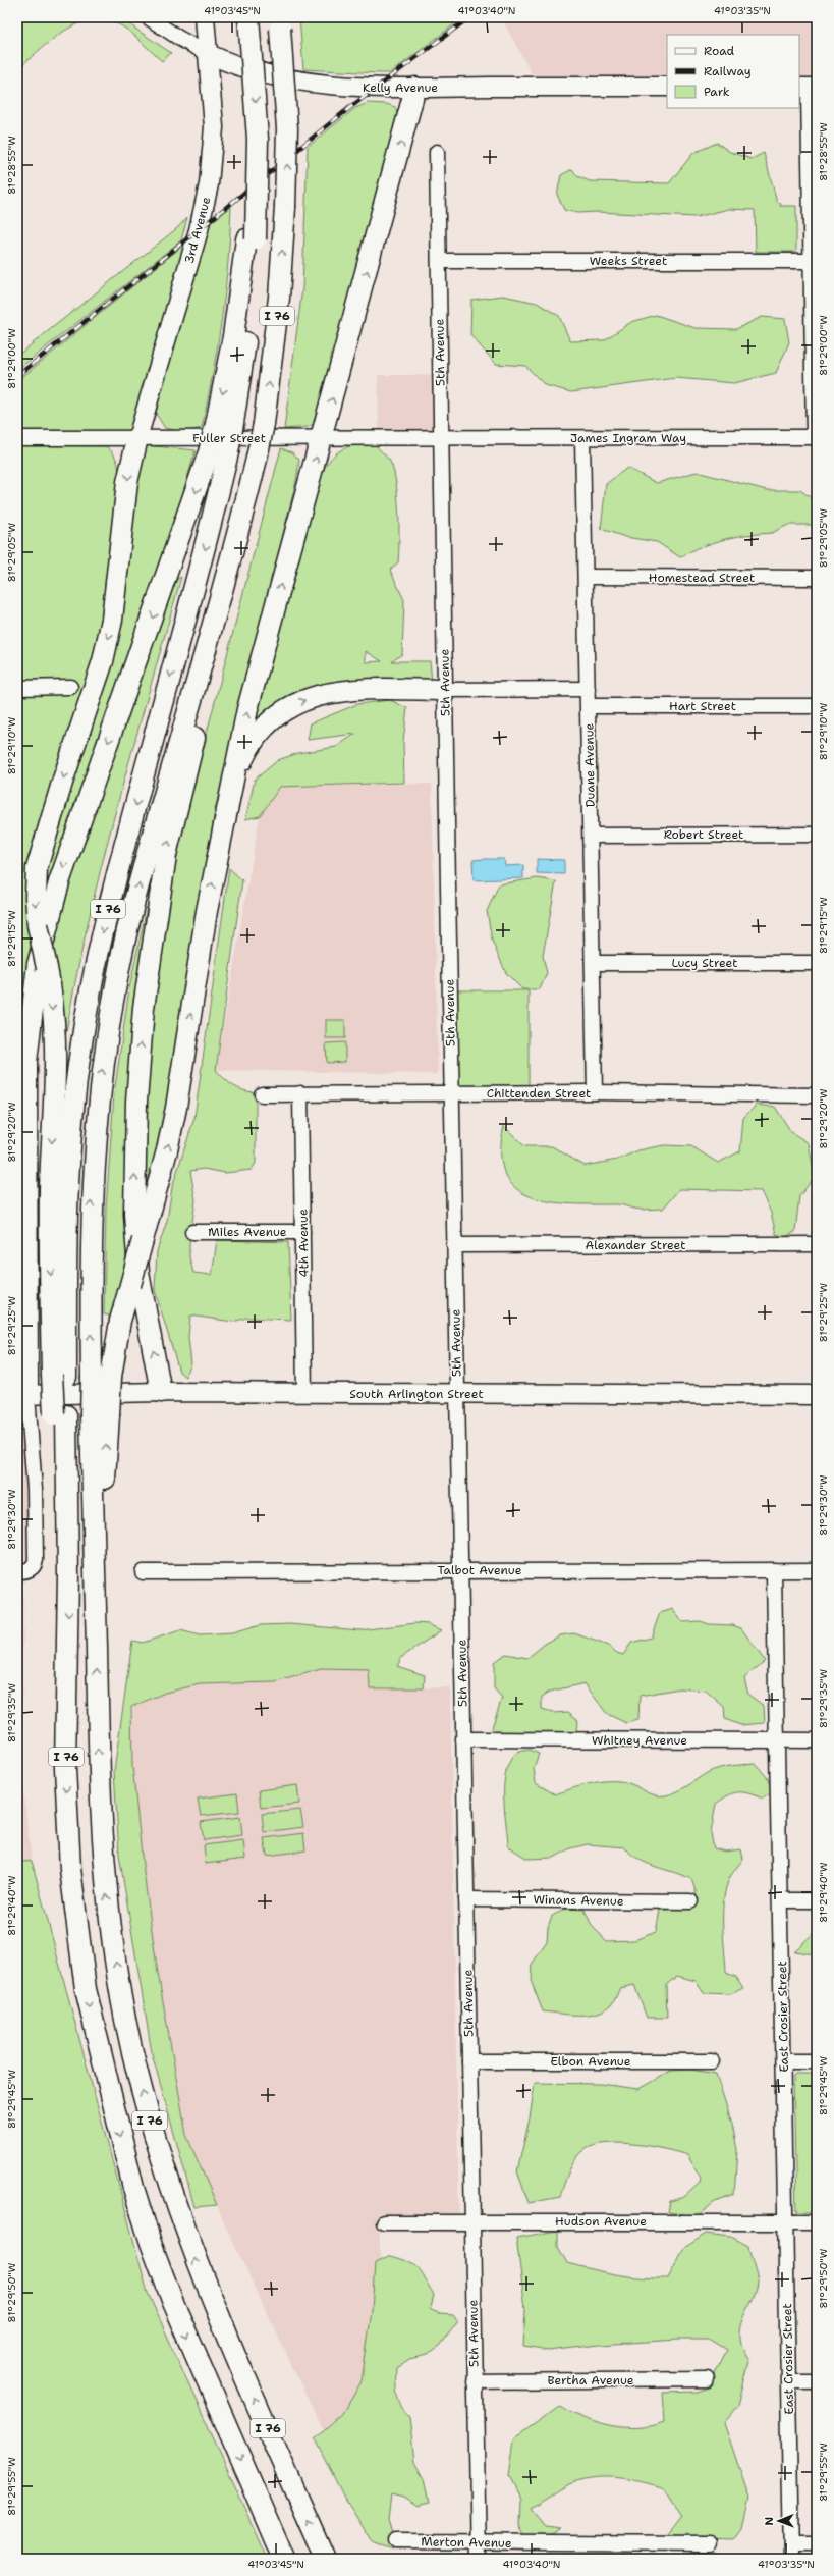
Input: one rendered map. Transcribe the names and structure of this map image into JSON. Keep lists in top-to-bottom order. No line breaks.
{"streets":{"highway":["I 76"],"main road":["Kelly Avenue","3rd Avenue","South Arlington Street"],"street":["Weeks Street","5th Avenue","Fuller Street","James Ingram Way","Homestead Street","Hart Street","Duane Avenue","Robert Street","Lucy Street","Chittenden Street","Miles Avenue","4th Avenue","Alexander Street","Talbot Avenue","Whitney Avenue","Winans Avenue","East Crosier Street","Elbon Avenue","Hudson Avenue","Bertha Avenue","Merton Avenue"]},"crossings":[["Kelly Avenue","3rd Avenue"],["3rd Avenue","Fuller Street"],["Weeks Street","5th Avenue"],["5th Avenue","Fuller Street"],["5th Avenue","James Ingram Way"],["5th Avenue","Chittenden Street"],["5th Avenue","Alexander Street"],["5th Avenue","South Arlington Street"],["5th Avenue","Talbot Avenue"],["5th Avenue","Whitney Avenue"],["5th Avenue","Winans Avenue"],["5th Avenue","Elbon Avenue"],["5th Avenue","Hudson Avenue"],["5th Avenue","Bertha Avenue"],["5th Avenue","Merton Avenue"],["Fuller Street","James Ingram Way"],["James Ingram Way","Duane Avenue"],["Homestead Street","Duane Avenue"],["Hart Street","Duane Avenue"],["Duane Avenue","Robert Street"],["Duane Avenue","Lucy Street"],["Duane Avenue","Chittenden Street"],["Chittenden Street","4th Avenue"],["Miles Avenue","4th Avenue"],["4th Avenue","South Arlington Street"],["Talbot Avenue","East Crosier Street"],["Whitney Avenue","East Crosier Street"],["East Crosier Street","Hudson Avenue"]],"legend":["Road","Railway","Park"],"north":"left","coordinates":["41°03'45\"N","41°03'40\"N","41°03'35\"N","81°28'55\"W","81°29'00\"W","81°29'05\"W","81°29'10\"W","81°29'15\"W","81°29'20\"W","81°29'25\"W","81°29'30\"W","81°29'35\"W","81°29'40\"W","81°29'45\"W","81°29'50\"W","81°29'55\"W"]}
